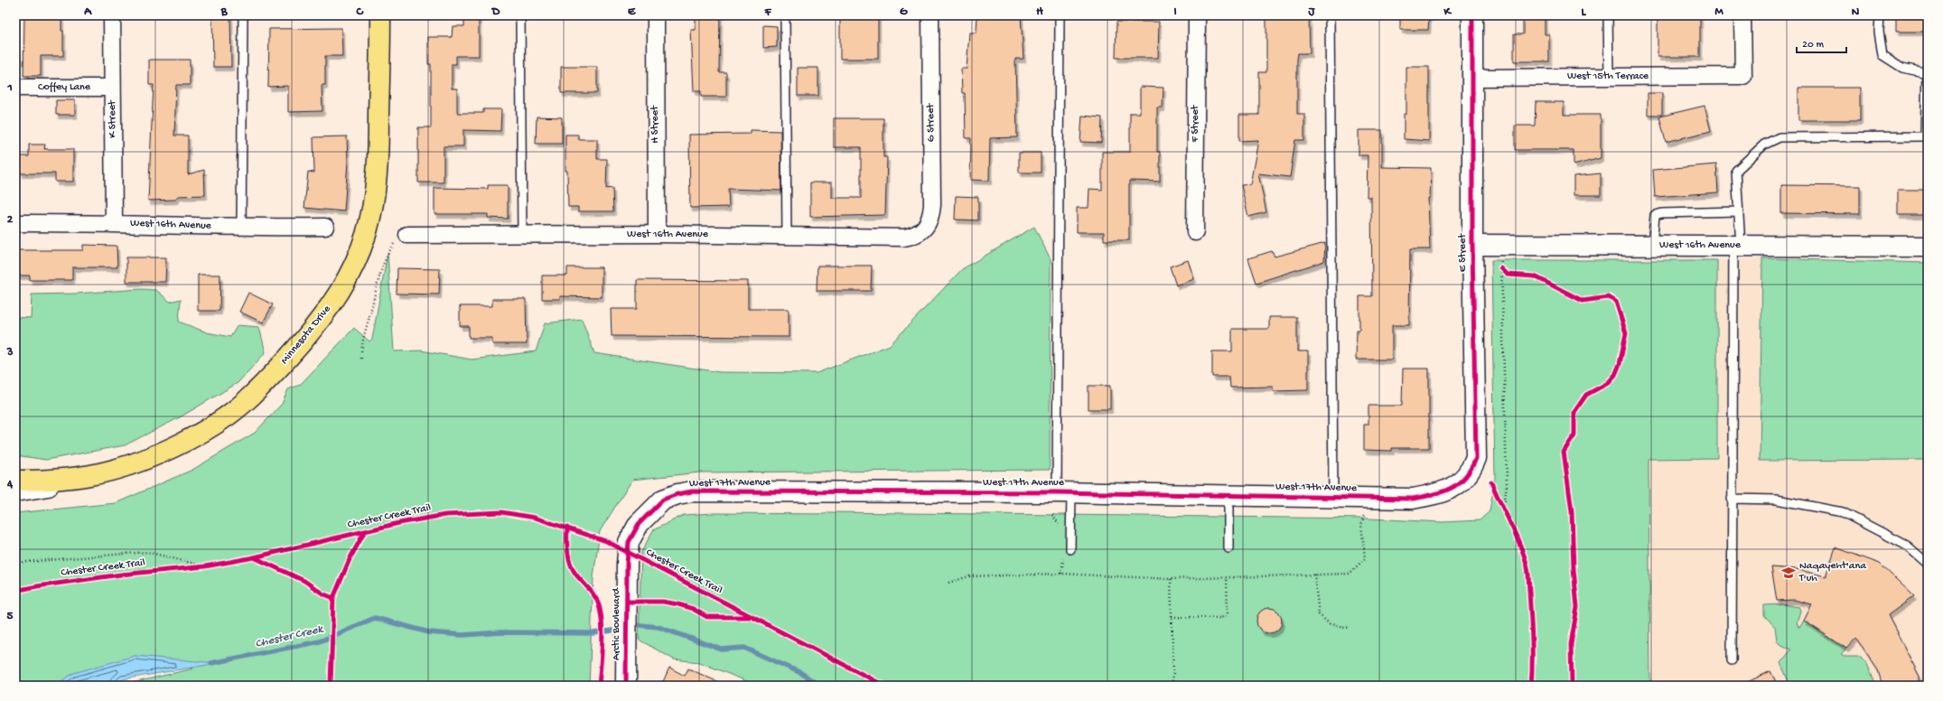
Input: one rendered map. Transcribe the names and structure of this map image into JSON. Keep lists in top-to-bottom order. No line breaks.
{"streets":{"main road":["West 16th Avenue","E Street","Minnesota Drive","West 17th Avenue","Arctic Boulevard"],"street":["West 15th Terrace","Coffey Lane","K Street","G Street","F Street","H Street"],"cycle path":["Chester Creek Trail"]},"crossings":[["West 15th Terrace","E Street"],["Coffey Lane","K Street"],["K Street","West 16th Avenue"],["G Street","West 16th Avenue"],["H Street","West 16th Avenue"],["West 16th Avenue","E Street"],["E Street","West 17th Avenue"],["West 17th Avenue","Arctic Boulevard"]],"water":["Chester Creek"],"places":{"school or university":["Naqayeht'ana T'uh"]},"scale_bar":"20 m","grid":{"columns":["A","B","C","D","E","F","G","H","I","J","K","L","M","N"],"rows":["1","2","3","4","5"]}}
